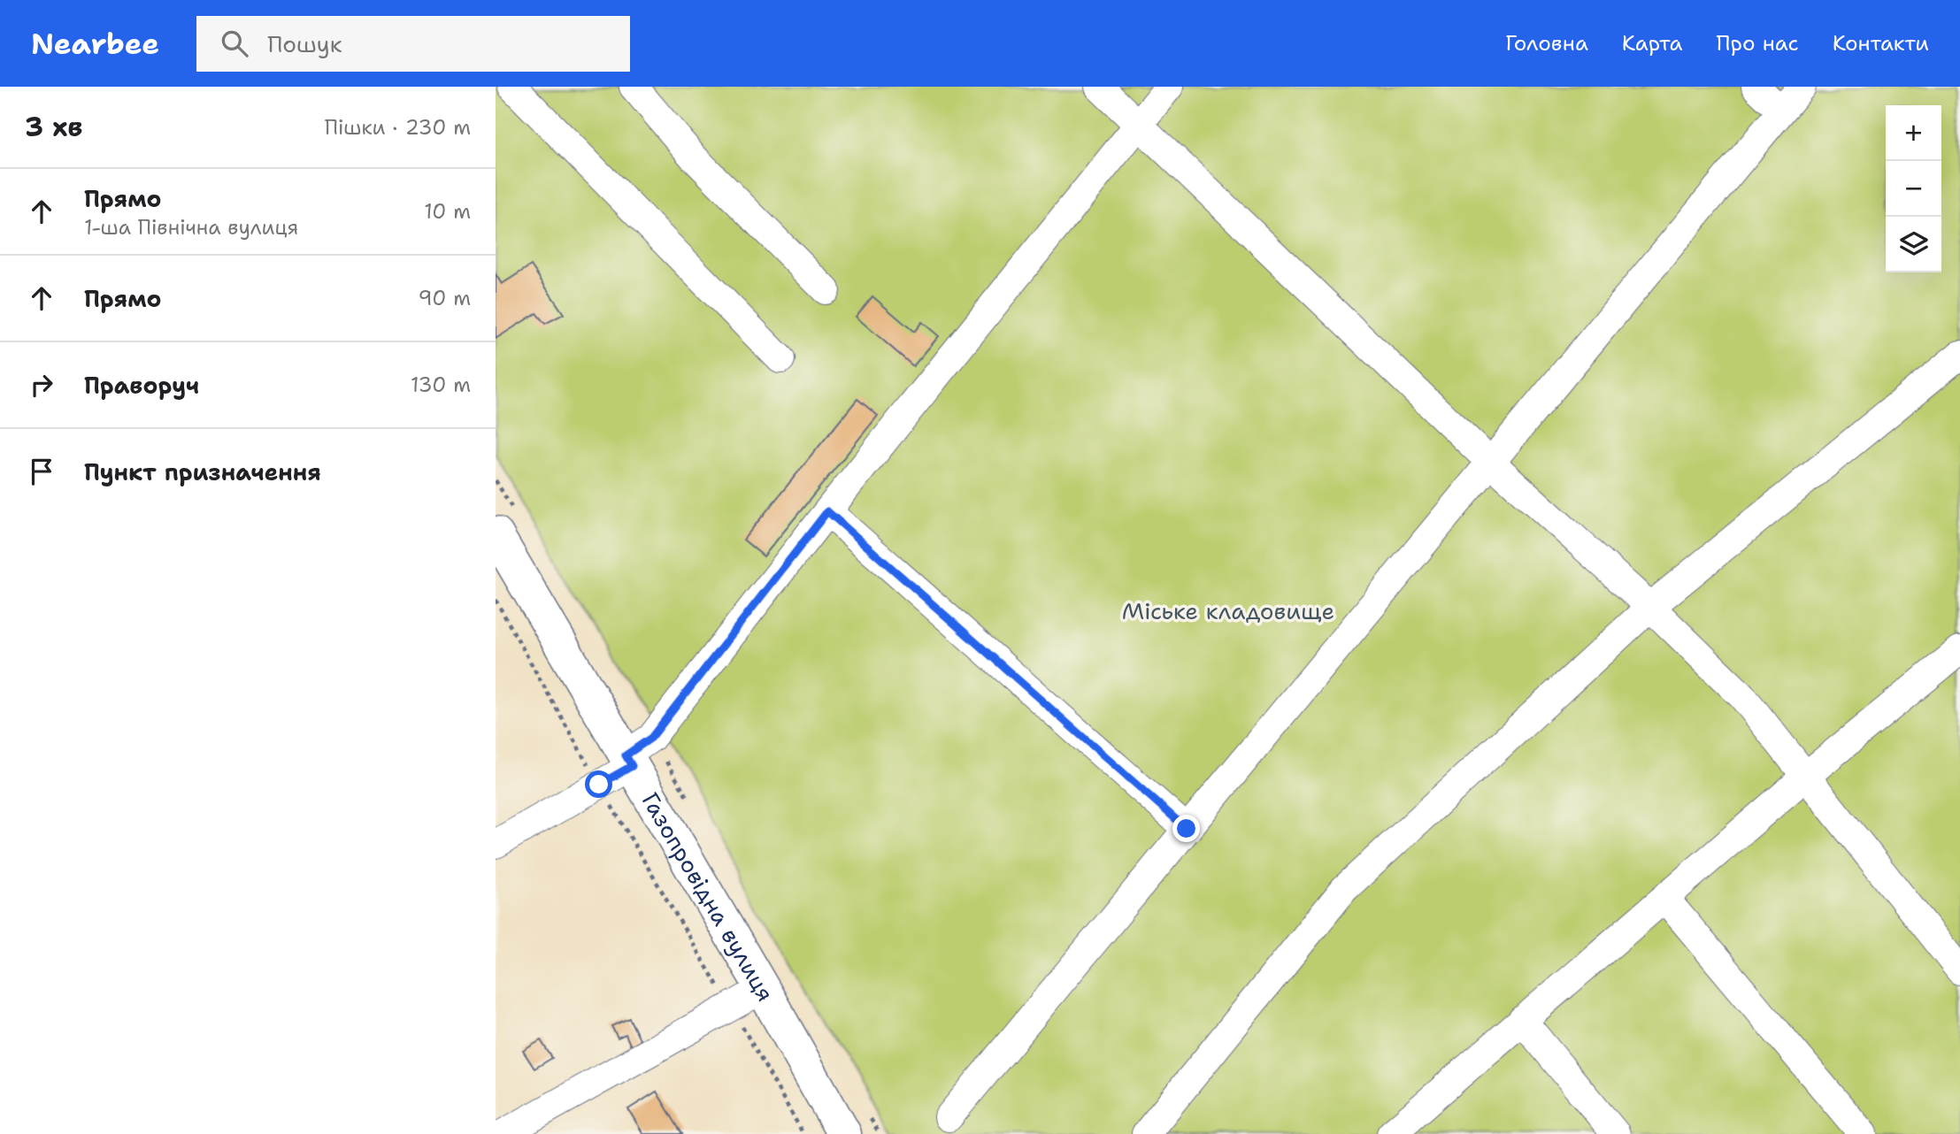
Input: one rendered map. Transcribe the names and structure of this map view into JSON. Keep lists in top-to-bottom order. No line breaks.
{"streets":{"main road":["Газопровідна вулиця"]},"parks":["Міське кладовище"],"page":{"header":"Nearbee","search":"Пошук","nav":["Головна","Карта","Про нас","Контакти"],"heading":["3 хв","Пішки · 230 m"],"map_buttons":["+","−"],"list":[["Прямо","1-ша Північна вулиця","10 m"],["Прямо","90 m"],["Праворуч","130 m"],"Пункт призначення"]}}
